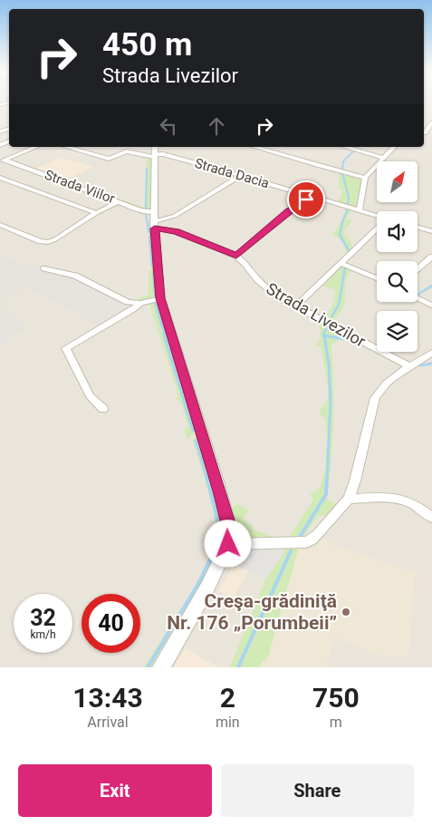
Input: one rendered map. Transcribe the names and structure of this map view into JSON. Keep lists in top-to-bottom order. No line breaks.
{"streets":{"street":["Strada Dacia","Strada Viilor","Strada Livezilor"]},"crossings":[["Strada Viilor","Strada Livezilor"]],"places":["Creşa-grădiniţă Nr. 176 „Porumbeii”"],"north":"top right","page":{"turn":["450 m","Strada Livezilor"],"speed":"32 km/h","limit":"40","eta":["13:43","Arrival","2","min","750","m"],"buttons":["Exit","Share"]}}
